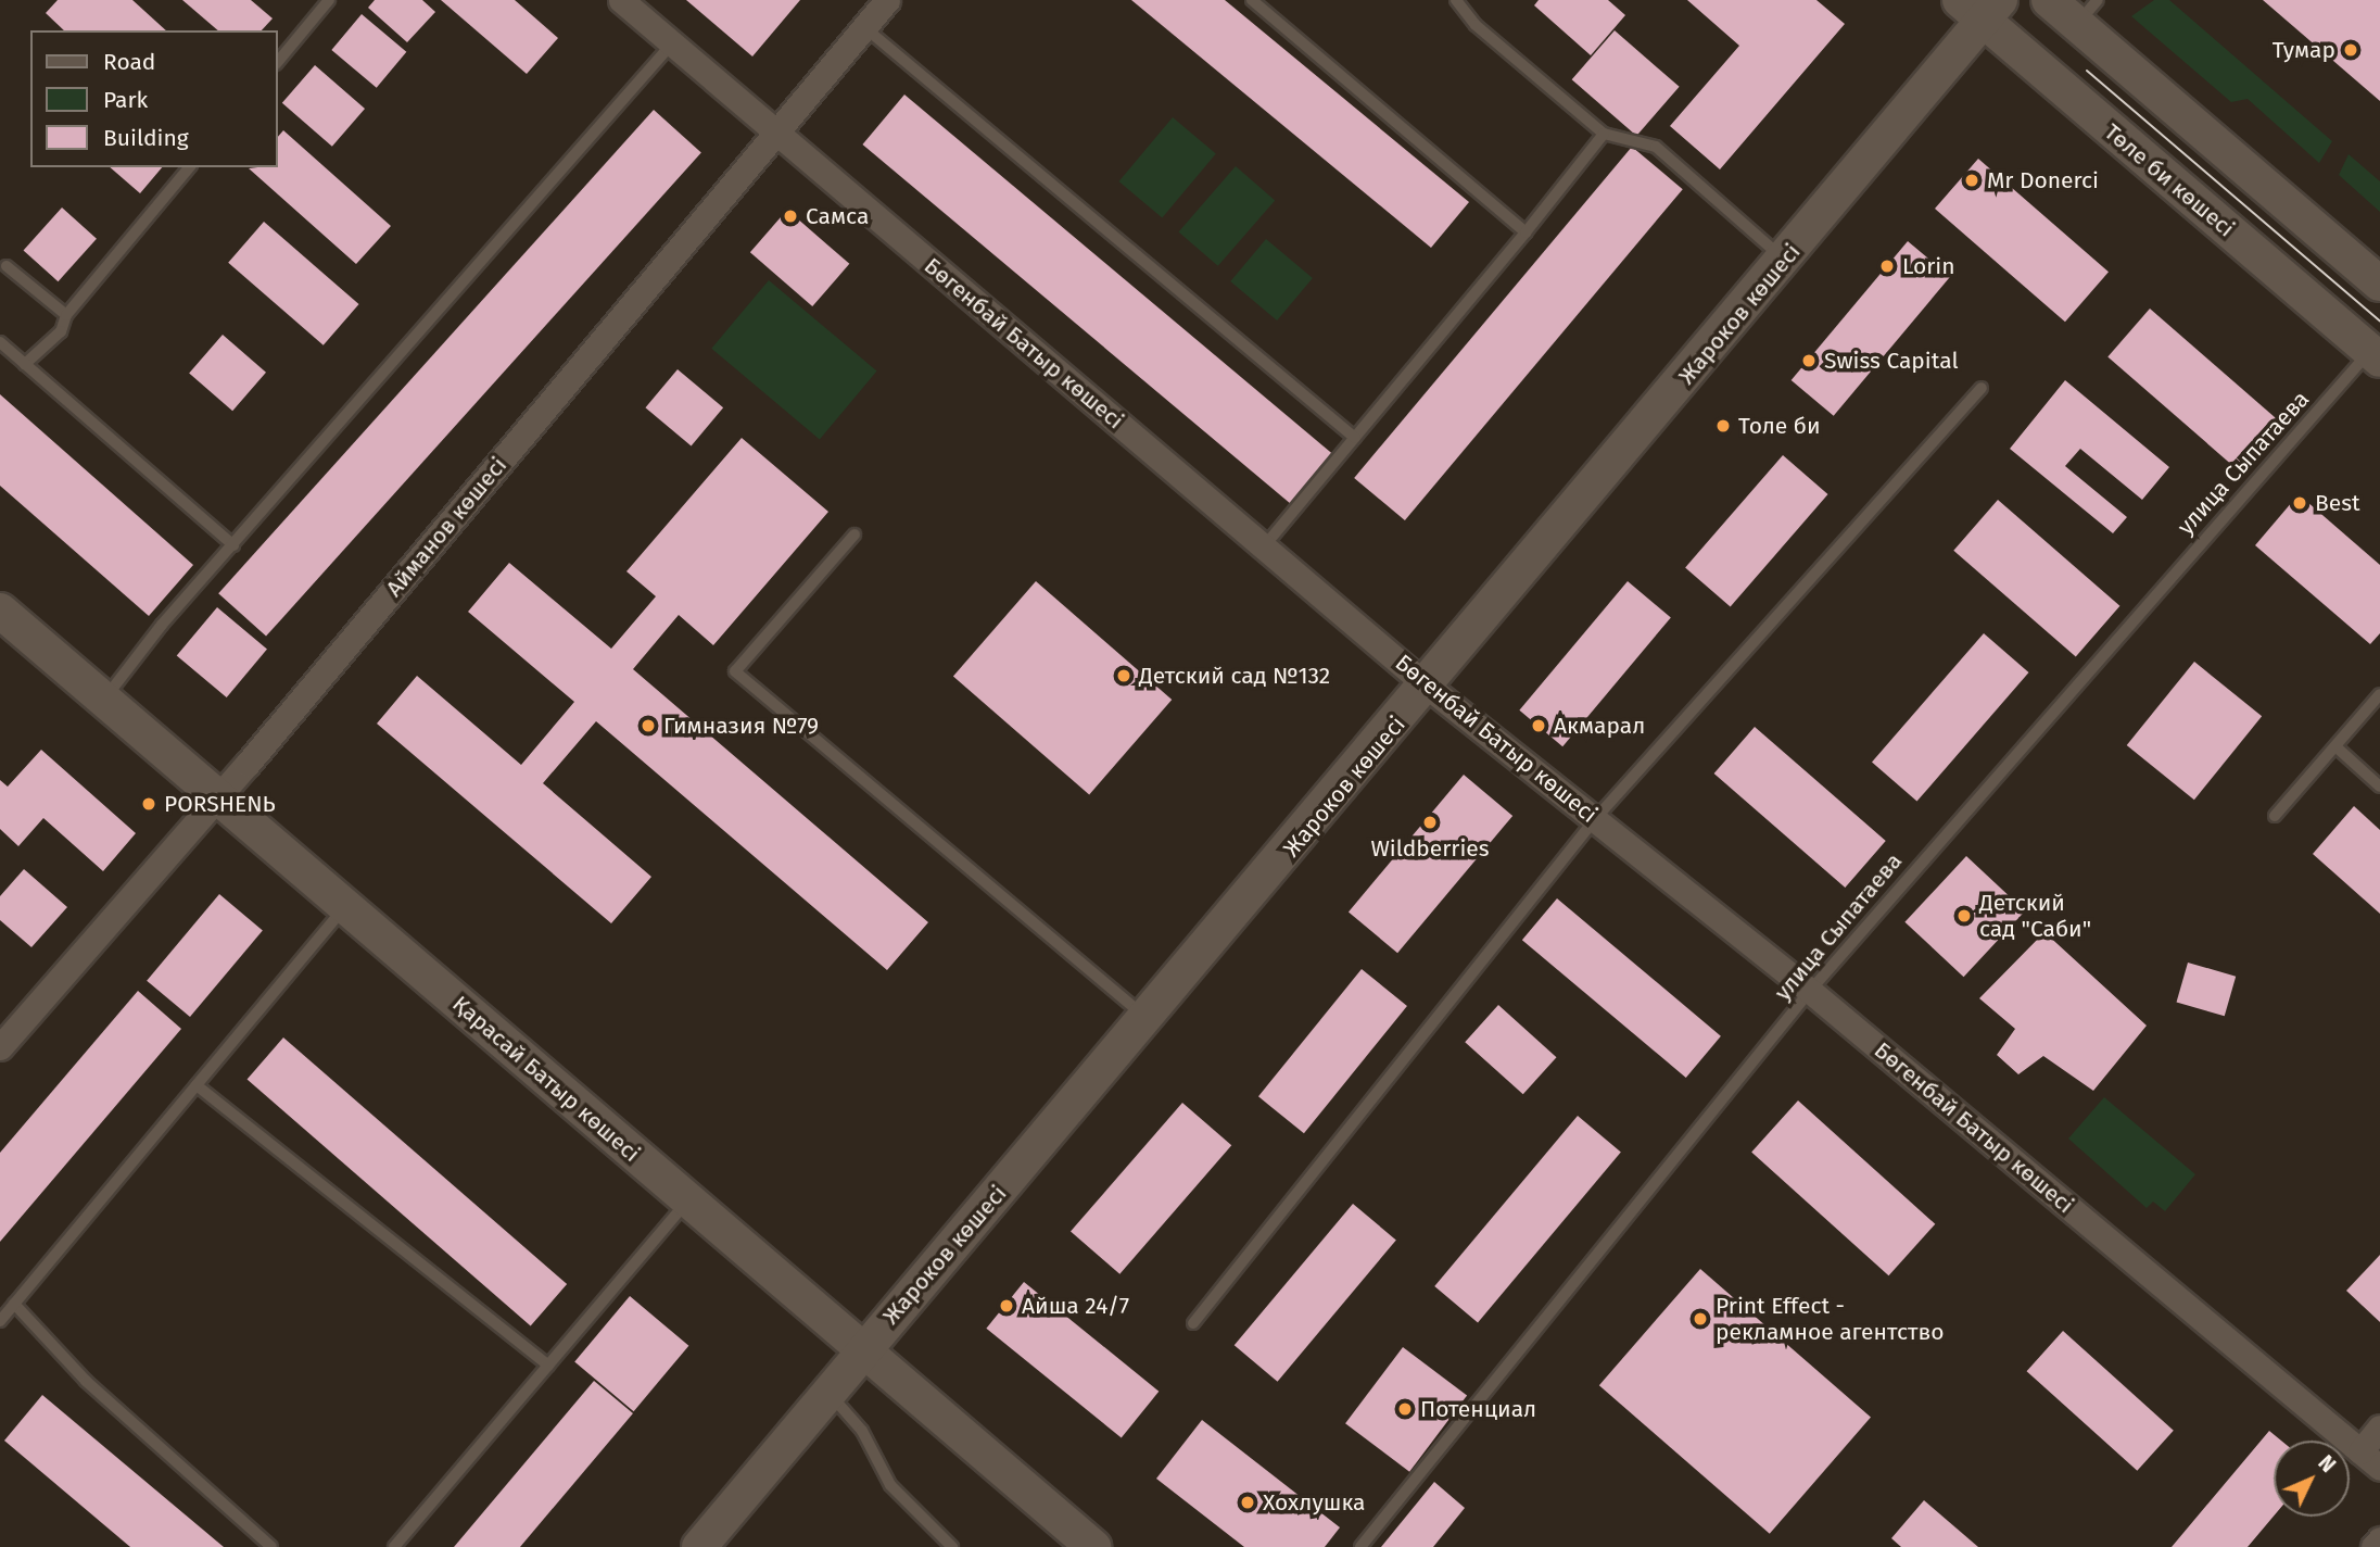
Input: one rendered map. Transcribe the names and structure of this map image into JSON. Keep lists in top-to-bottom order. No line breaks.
{"streets":{"street":["Төле би көшесі","Жароков көшесі","Бөгенбай Батыр көшесі","Айманов көшесі","Қарасай Батыр көшесі"],"lane":["улица Сыпатаева"]},"crossings":[["Төле би көшесі","Жароков көшесі"],["Төле би көшесі","улица Сыпатаева"],["Жароков көшесі","Бөгенбай Батыр көшесі"],["Жароков көшесі","Қарасай Батыр көшесі"],["Бөгенбай Батыр көшесі","улица Сыпатаева"],["Бөгенбай Батыр көшесі","Айманов көшесі"],["Айманов көшесі","Қарасай Батыр көшесі"]],"places":["Тумар","Mr Donerci","Самса","Lorin","Swiss Capital","Толе би","Best","Детский сад №132","Гимназия №79","Акмарал","PORSHENЬ","Wildberries","Детский сад \"Саби\"","Айша 24/7","Print Effect - рекламное агентство","Потенциал","Хохлушка"],"legend":["Road","Park","Building"],"north":"top right"}
